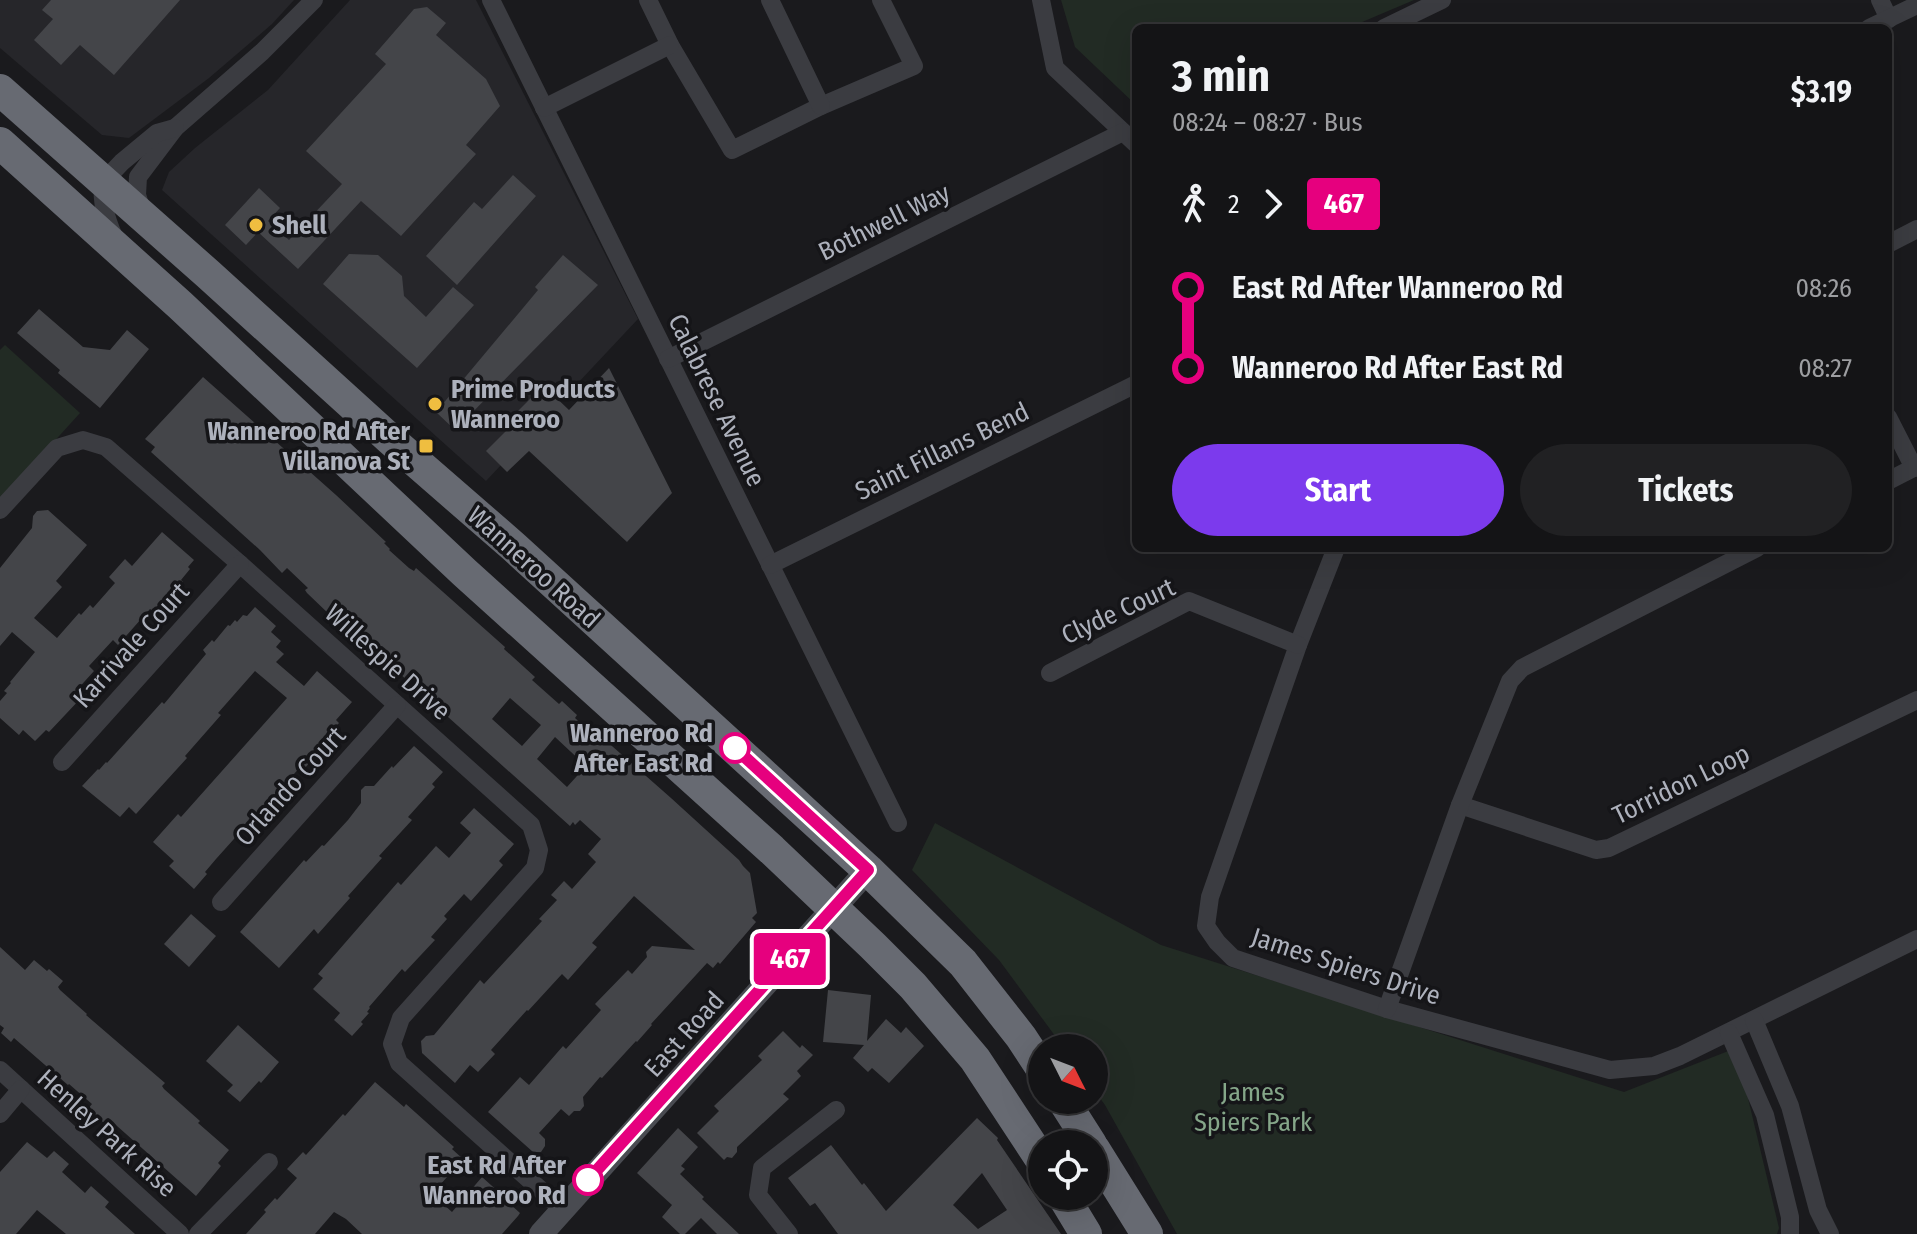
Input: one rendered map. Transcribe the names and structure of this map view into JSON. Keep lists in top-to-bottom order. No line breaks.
{"streets":{"highway":["Wanneroo Road"],"street":["Bothwell Way","Calabrese Avenue","Saint Fillans Bend","Clyde Court","Karrivale Court","Willespie Drive","Torridon Loop","Orlando Court","James Spiers Drive","East Road","Henley Park Rise"]},"crossings":[["Bothwell Way","Calabrese Avenue"],["Calabrese Avenue","Saint Fillans Bend"],["Wanneroo Road","East Road"],["Clyde Court","James Spiers Drive"],["Karrivale Court","Willespie Drive"],["Willespie Drive","Orlando Court"],["Willespie Drive","East Road"]],"parks":["James Spiers Park"],"places":{"other":["Shell","Prime Products Wanneroo","Wanneroo Rd After East Rd","East Rd After Wanneroo Rd"],"transit":["Wanneroo Rd After Villanova St"]},"lines":["bus line 467"],"north":"bottom right","page":{"on_map":"467","heading":["3 min","08:24 – 08:27 · Bus","$3.19"],"legs":["2","467"],"list":[{"name":"East Rd After Wanneroo Rd","value":"08:26"},{"name":"Wanneroo Rd After East Rd","value":"08:27"}],"buttons":["Start","Tickets"]}}
